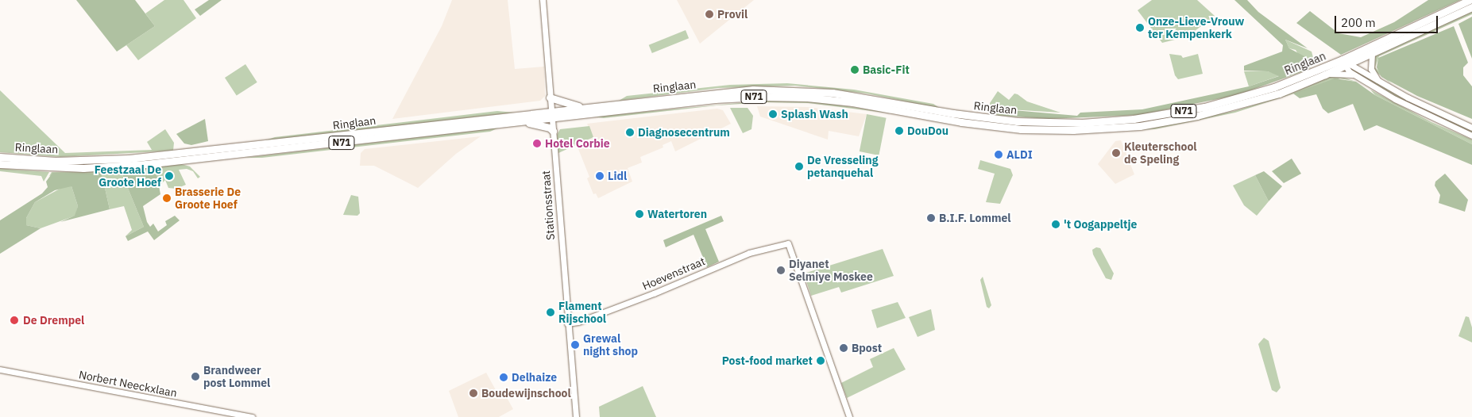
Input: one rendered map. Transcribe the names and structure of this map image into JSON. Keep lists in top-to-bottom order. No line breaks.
{"streets":{"highway":["Ringlaan","N71"],"main road":["Stationsstraat","Hoevenstraat","Norbert Neeckxlaan"]},"crossings":[["Ringlaan","N71"],["Ringlaan","Stationsstraat"],["Stationsstraat","Hoevenstraat"]],"places":["Provil","Onze-Lieve-Vrouw ter Kempenkerk","Basic-Fit","Splash Wash","DouDou","Diagnosecentrum","Hotel Corbie","Kleuterschool de Speling","ALDI","De Vresseling petanquehal","Feestzaal De Groote Hoef","Lidl","Brasserie De Groote Hoef","Watertoren","B.I.F. Lommel","'t Oogappeltje","Diyanet Selmiye Moskee","Flament Rijschool","De Drempel","Grewal night shop","Bpost","Post-food market","Brandweer post Lommel","Delhaize","Boudewijnschool"],"scale_bar":"200 m"}
